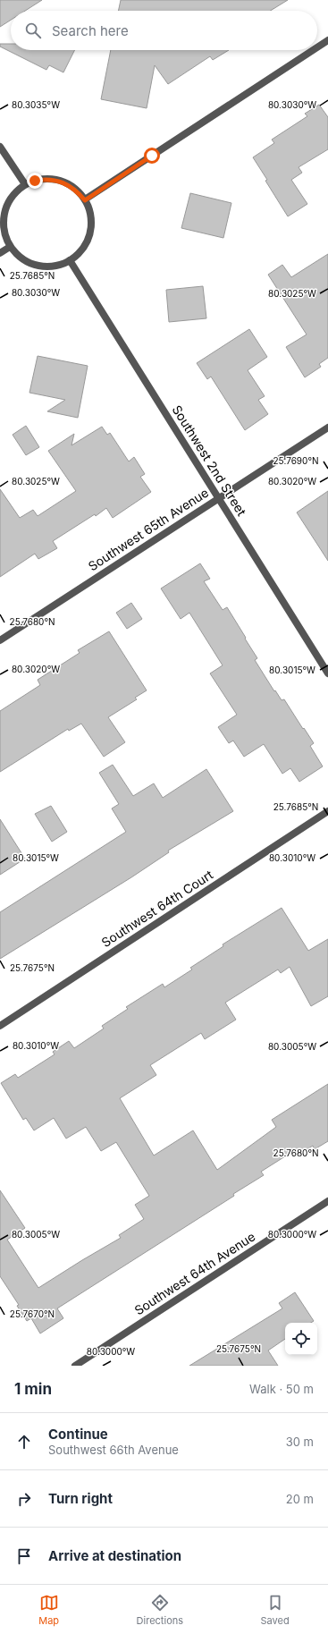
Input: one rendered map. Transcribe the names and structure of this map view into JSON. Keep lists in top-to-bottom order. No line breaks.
{"streets":{"street":["Southwest 2nd Street","Southwest 65th Avenue","Southwest 64th Court","Southwest 64th Avenue"]},"crossings":[["Southwest 2nd Street","Southwest 65th Avenue"]],"page":{"search":"Search here","heading":["1 min","Walk · 50 m"],"list":[["Continue","Southwest 66th Avenue","30 m"],["Turn right","20 m"],"Arrive at destination"],"nav":["Map","Directions","Saved"]},"coordinates":["80.3035°W","80.3030°W","25.7685°N","80.3025°W","25.7690°N","80.3020°W","25.7680°N","80.3015°W","80.3010°W","25.7675°N","80.3005°W","80.3000°W","25.7670°N"]}
